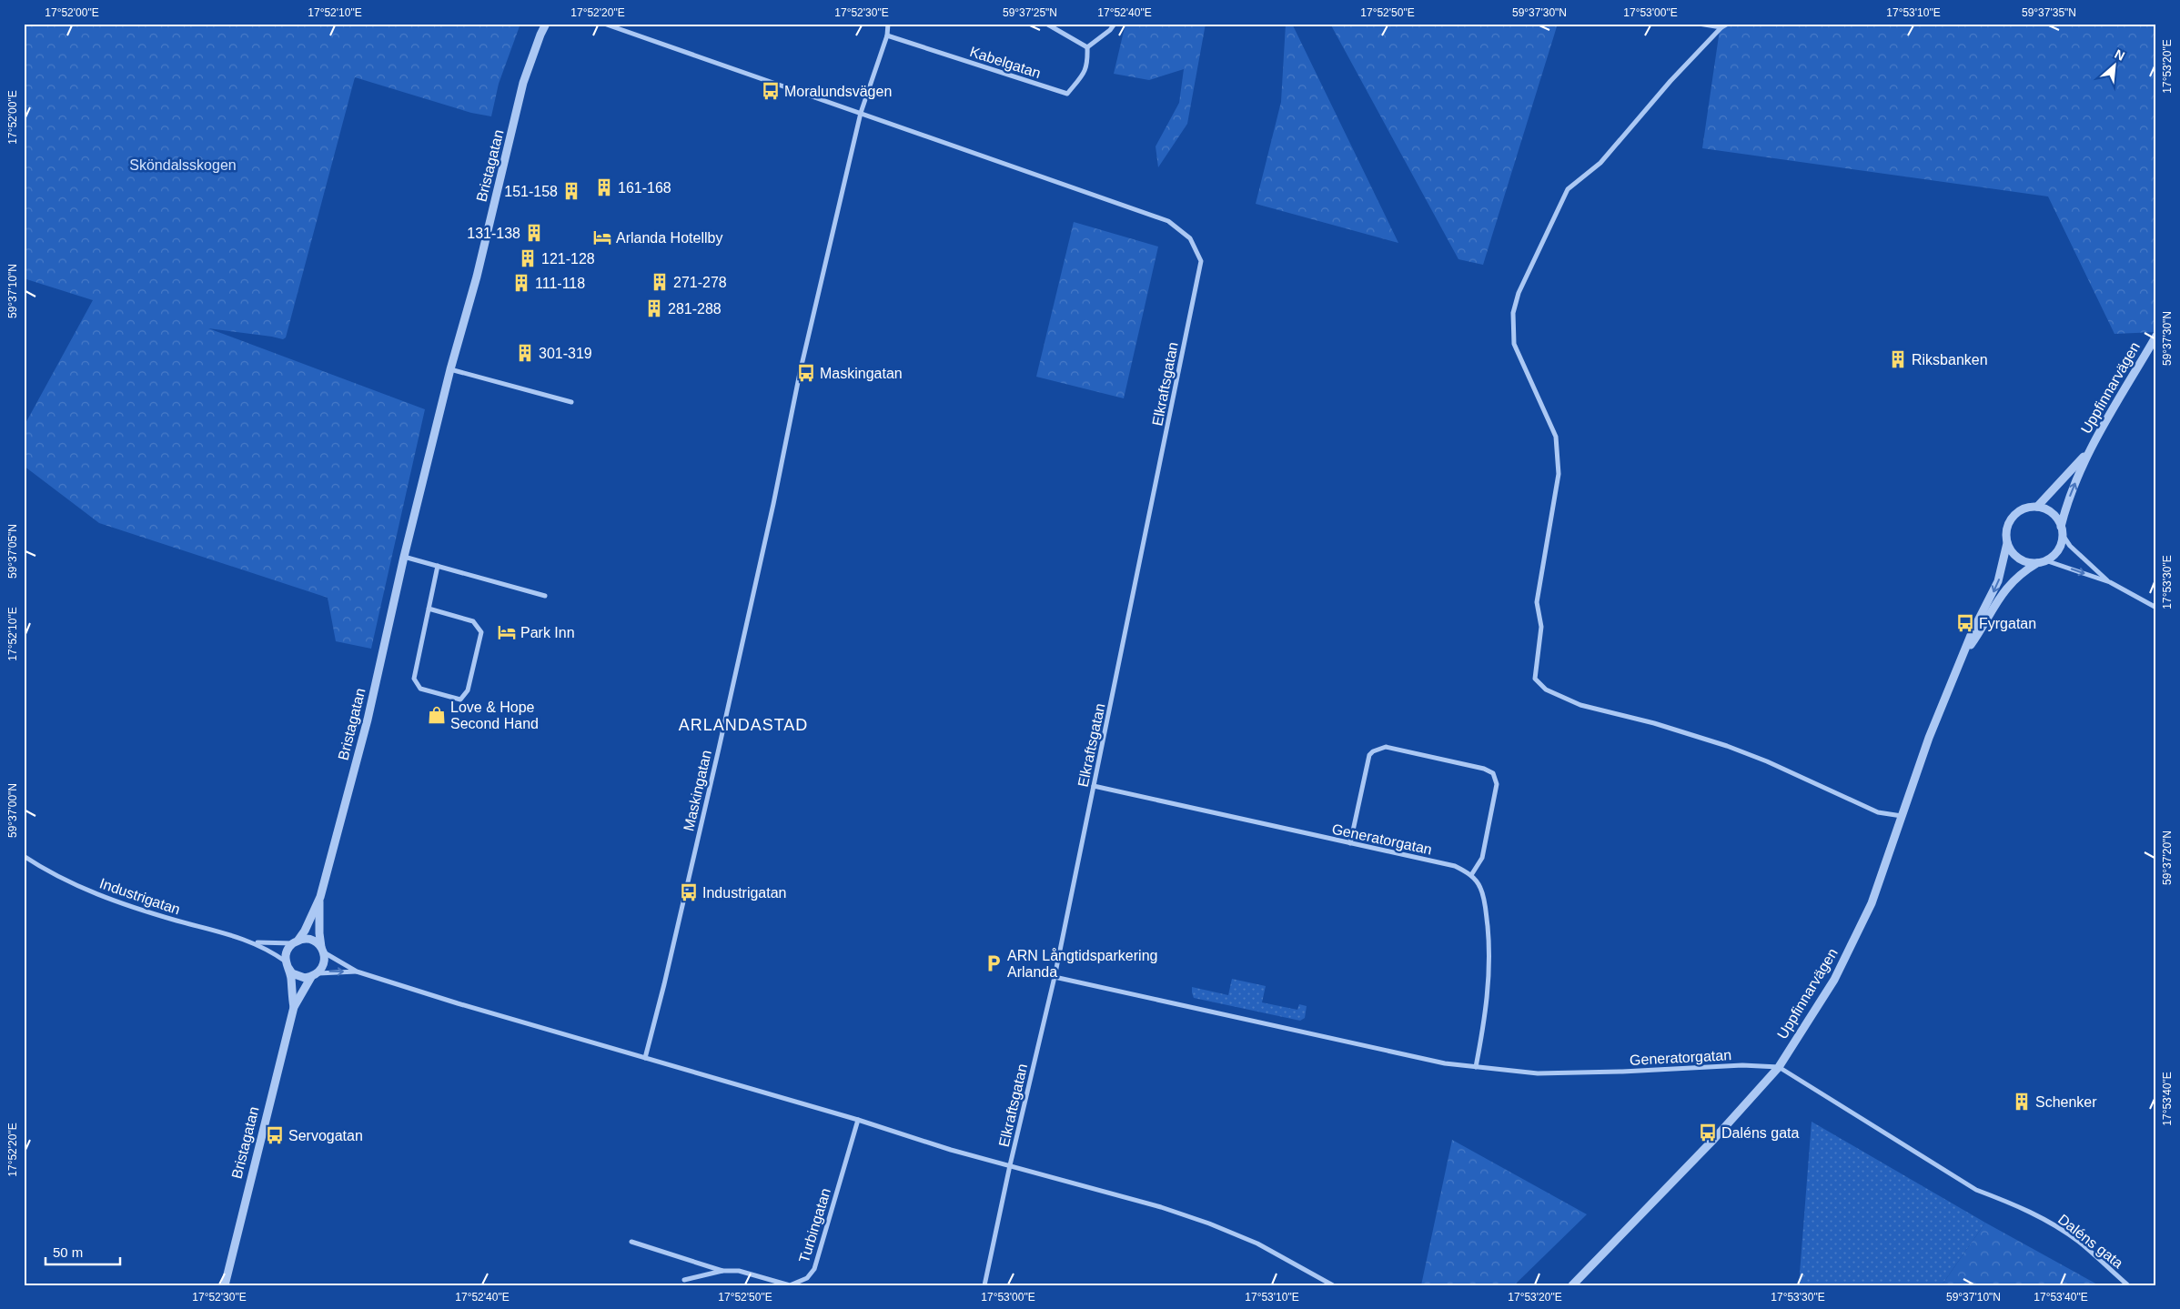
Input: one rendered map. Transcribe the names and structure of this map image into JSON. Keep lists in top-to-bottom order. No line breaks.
{"streets":{"street":["Kabelgatan","Bristagatan","Elkraftsgatan","Uppfinnarvägen","Maskingatan","Generatorgatan","Industrigatan","Turbingatan","Daléns gata"]},"crossings":[["Kabelgatan","Maskingatan"],["Bristagatan","Industrigatan"],["Elkraftsgatan","Maskingatan"],["Elkraftsgatan","Generatorgatan"],["Uppfinnarvägen","Generatorgatan"],["Uppfinnarvägen","Daléns gata"],["Generatorgatan","Daléns gata"]],"districts":["ARLANDASTAD"],"parks":["Sköndalsskogen"],"places":{"bus stop":["Moralundsvägen","Maskingatan","Fyrgatan","Industrigatan","Daléns gata","Servogatan"],"building":["161-168","151-158","131-138","121-128","271-278","111-118","281-288","301-319","Riksbanken","Schenker"],"hotel":["Arlanda Hotellby","Park Inn"],"shop":["Love & Hope Second Hand"],"parking":["ARN Långtidsparkering Arlanda"]},"scale_bar":"50 m","north":"top right","coordinates":["17°52'00\"E","17°52'10\"E","17°52'20\"E","17°52'30\"E","59°37'25\"N","17°52'40\"E","17°52'50\"E","59°37'30\"N","17°53'00\"E","17°53'10\"E","59°37'35\"N","17°53'20\"E","59°37'10\"N","59°37'05\"N","17°53'30\"E","59°37'00\"N","59°37'20\"N","17°53'40\"E"]}
